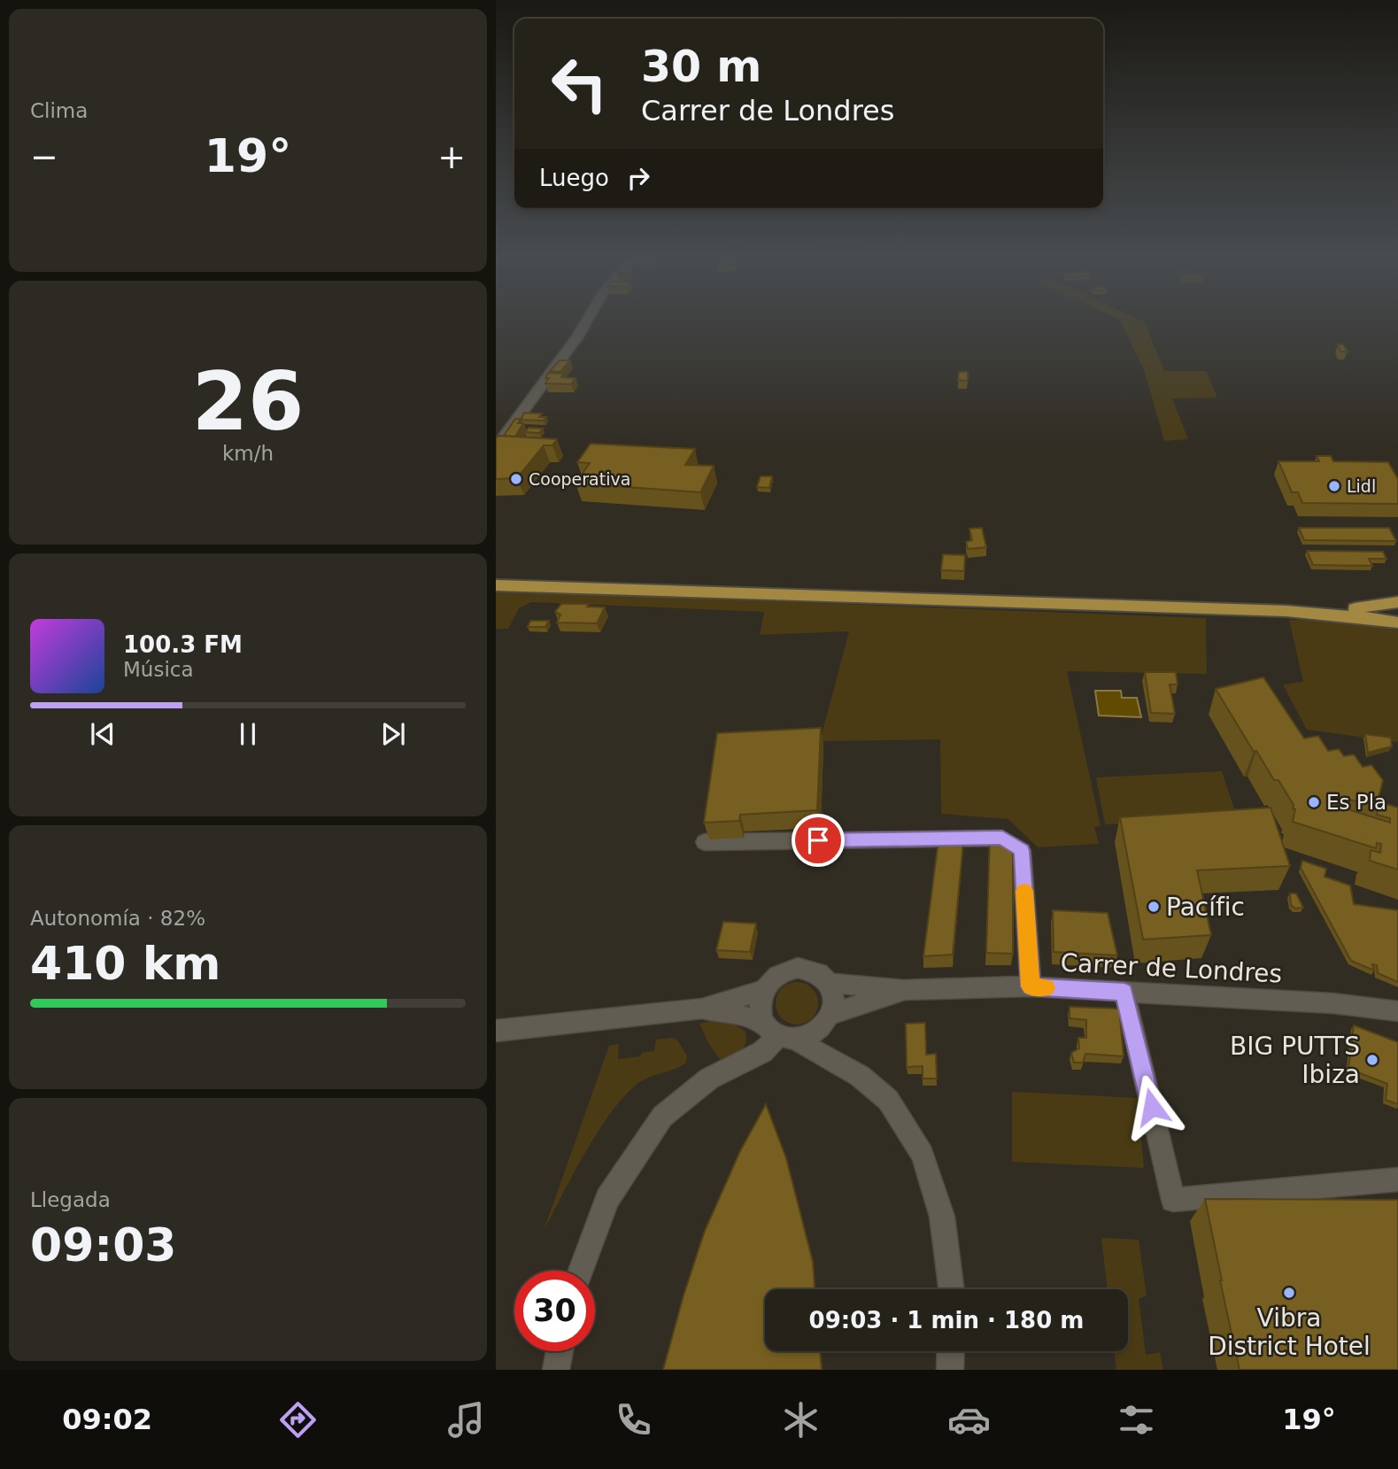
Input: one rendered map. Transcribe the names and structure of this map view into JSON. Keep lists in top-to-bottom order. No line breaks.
{"streets":{"street":["Carrer de Londres"]},"places":["Cooperativa","Lidl","Es Pla","Pacífic","BIG PUTTS Ibiza","Vibra District Hotel"],"page":{"tile":["Clima",["26","km/h"],["Autonomía · 82%","410 km"],["Llegada","09:03"]],"turn":["30 m","Carrer de Londres"],"heat":["−","19°","+"],"then":"Luego","song":["100.3 FM","Música"],"limit":"30","trip":"09:03 · 1 min · 180 m","tabs":["09:02","19°"]}}
